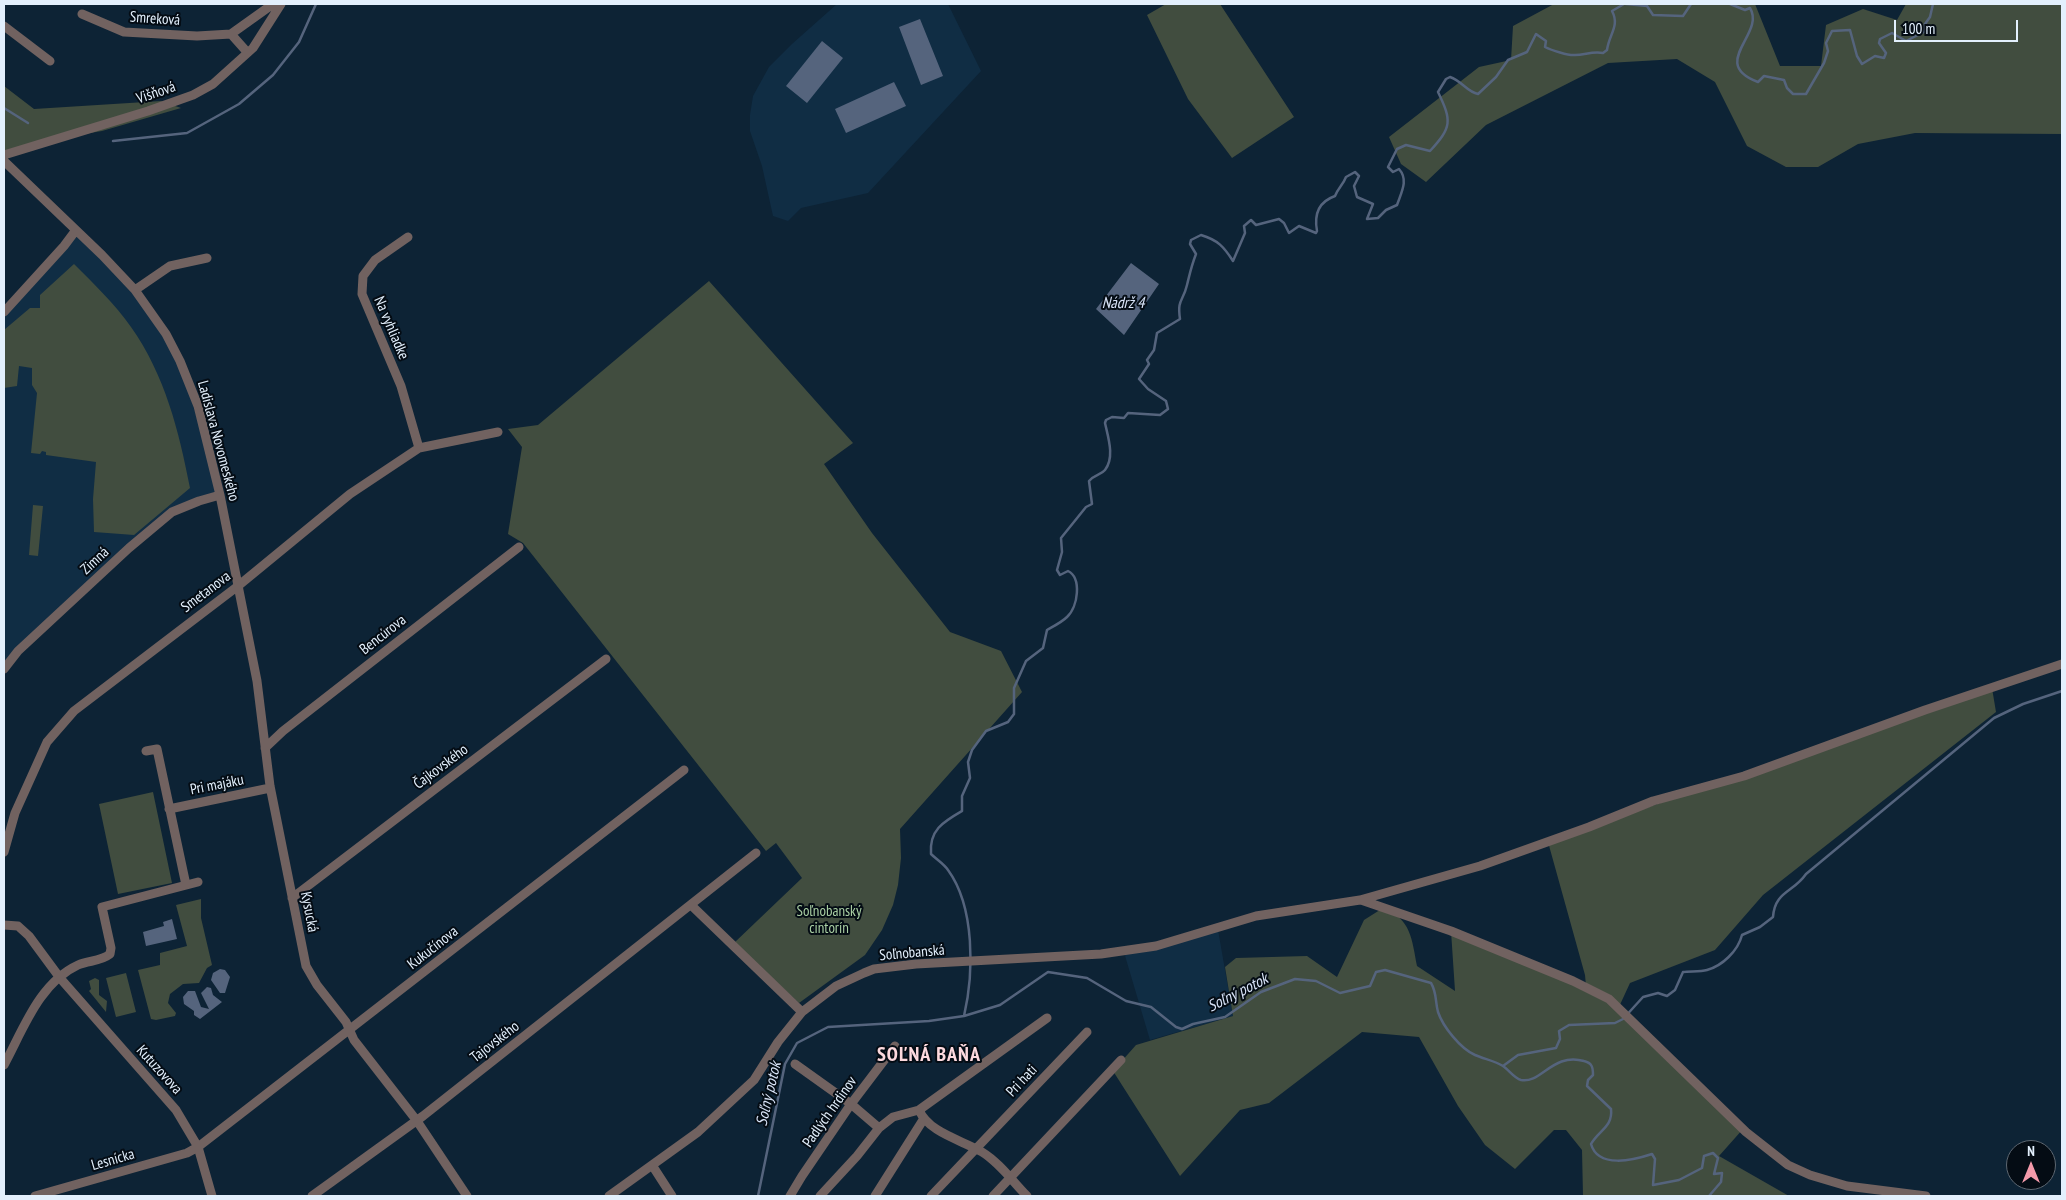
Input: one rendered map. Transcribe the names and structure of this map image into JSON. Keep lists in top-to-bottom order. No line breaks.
{"streets":{"street":["Smreková","Višňová","Na vyhliadke","Ladislava Novomeského","Zimná","Smetanova","Bencúrova","Čajkovského","Pri majáku","Kysucká","Kukučínova","Soľnobanská","Tajovského","Kutuzovova","Pri hati","Padlých hrdinov","Lesnícka"]},"crossings":[["Na vyhliadke","Smetanova"],["Ladislava Novomeského","Zimná"],["Ladislava Novomeského","Smetanova"],["Ladislava Novomeského","Kysucká"],["Smetanova","Kysucká"],["Bencúrova","Kysucká"],["Čajkovského","Kysucká"],["Pri majáku","Kysucká"],["Kysucká","Kukučínova"],["Kysucká","Tajovského"],["Kukučínova","Kutuzovova"],["Kukučínova","Lesnícka"],["Kutuzovova","Lesnícka"]],"districts":["SOĽNÁ BAŇA"],"water":["Nádrž 4","Soľný potok"],"parks":["Soľnobanský cintorín"],"scale_bar":"100 m","north":"top"}
